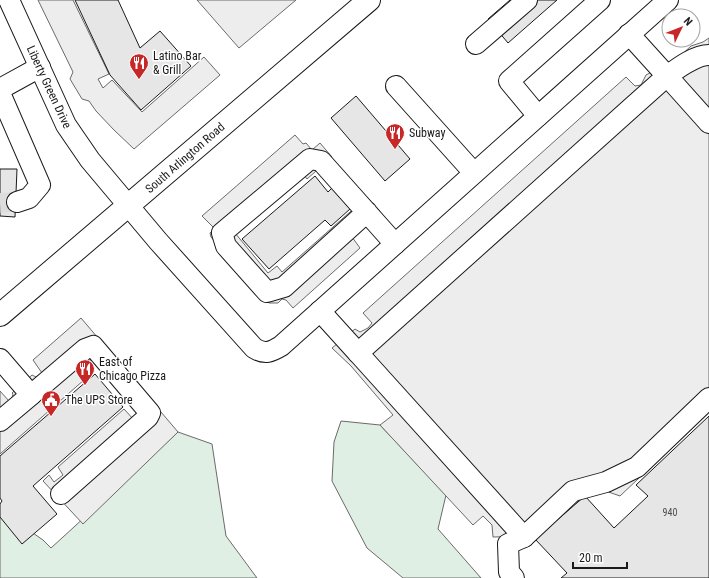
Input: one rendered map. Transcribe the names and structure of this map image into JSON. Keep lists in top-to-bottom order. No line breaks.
{"streets":{"main road":["South Arlington Road"],"street":["Liberty Green Drive"]},"crossings":[["Liberty Green Drive","South Arlington Road"]],"places":{"restaurant":["Latino Bar & Grill","Subway","East of Chicago Pizza"],"public building":["The UPS Store"]},"house_numbers":["940"],"scale_bar":"20 m","north":"top right"}
